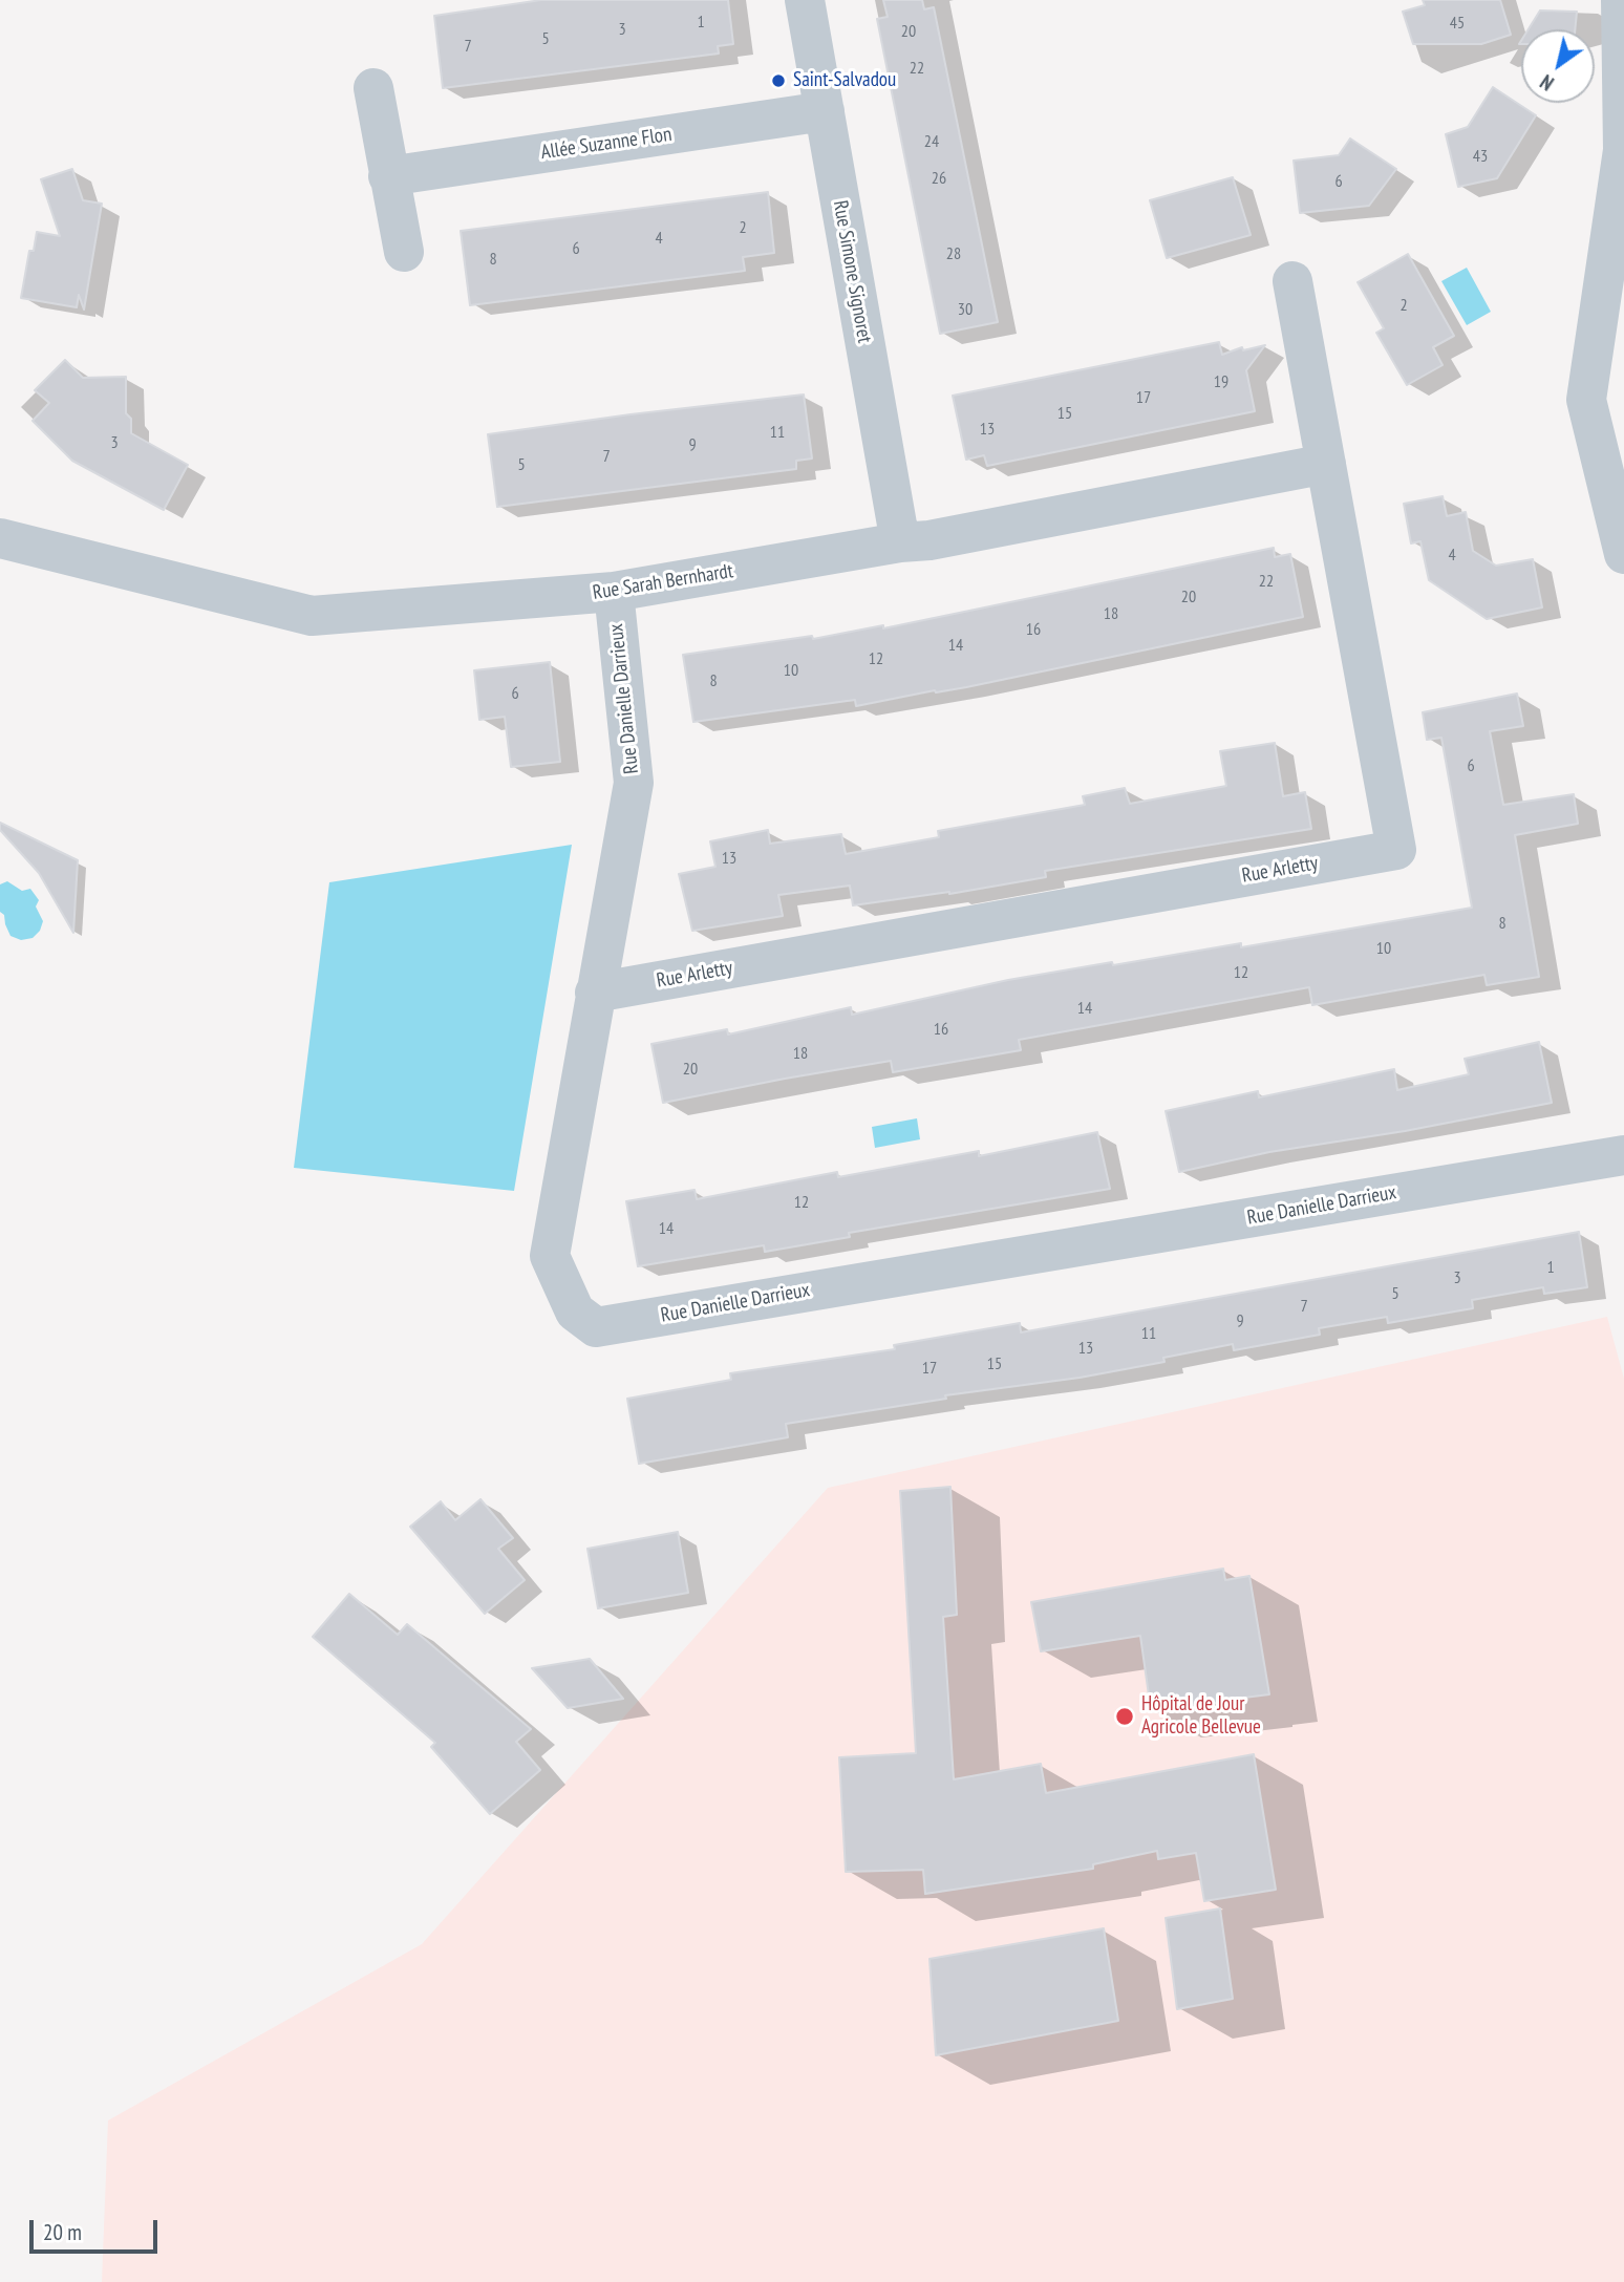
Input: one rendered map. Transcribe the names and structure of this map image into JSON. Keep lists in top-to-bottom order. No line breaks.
{"streets":{"street":["Allée Suzanne Flon","Rue Simone Signoret","Rue Sarah Bernhardt","Rue Danielle Darrieux","Rue Arletty"]},"crossings":[["Allée Suzanne Flon","Rue Simone Signoret"],["Rue Simone Signoret","Rue Sarah Bernhardt"],["Rue Sarah Bernhardt","Rue Danielle Darrieux"],["Rue Sarah Bernhardt","Rue Arletty"],["Rue Danielle Darrieux","Rue Arletty"]],"places":["Saint-Salvadou","Hôpital de Jour Agricole Bellevue"],"house_numbers":["1","45","3","20","5","7","22","24","43","26","6","2","4","6","28","8","2","30","19","17","15","13","11","3","9","7","5","4","22","20","18","16","14","12","10","8","6","6","13","8","10","12","14","16","18","20","12","14","1","3","5","7","9","11","13","15","17"],"scale_bar":"20 m","north":"bottom left"}
